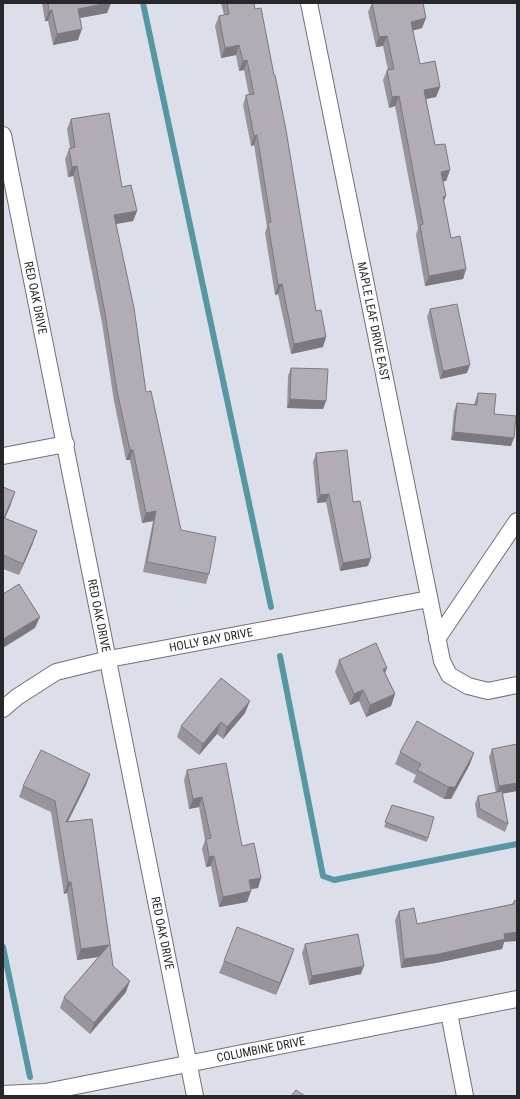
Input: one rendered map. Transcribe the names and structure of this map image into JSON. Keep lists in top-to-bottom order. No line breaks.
{"streets":{"street":["RED OAK DRIVE","MAPLE LEAF DRIVE EAST","HOLLY BAY DRIVE","COLUMBINE DRIVE"]},"crossings":[["RED OAK DRIVE","HOLLY BAY DRIVE"],["RED OAK DRIVE","COLUMBINE DRIVE"],["MAPLE LEAF DRIVE EAST","HOLLY BAY DRIVE"]]}
